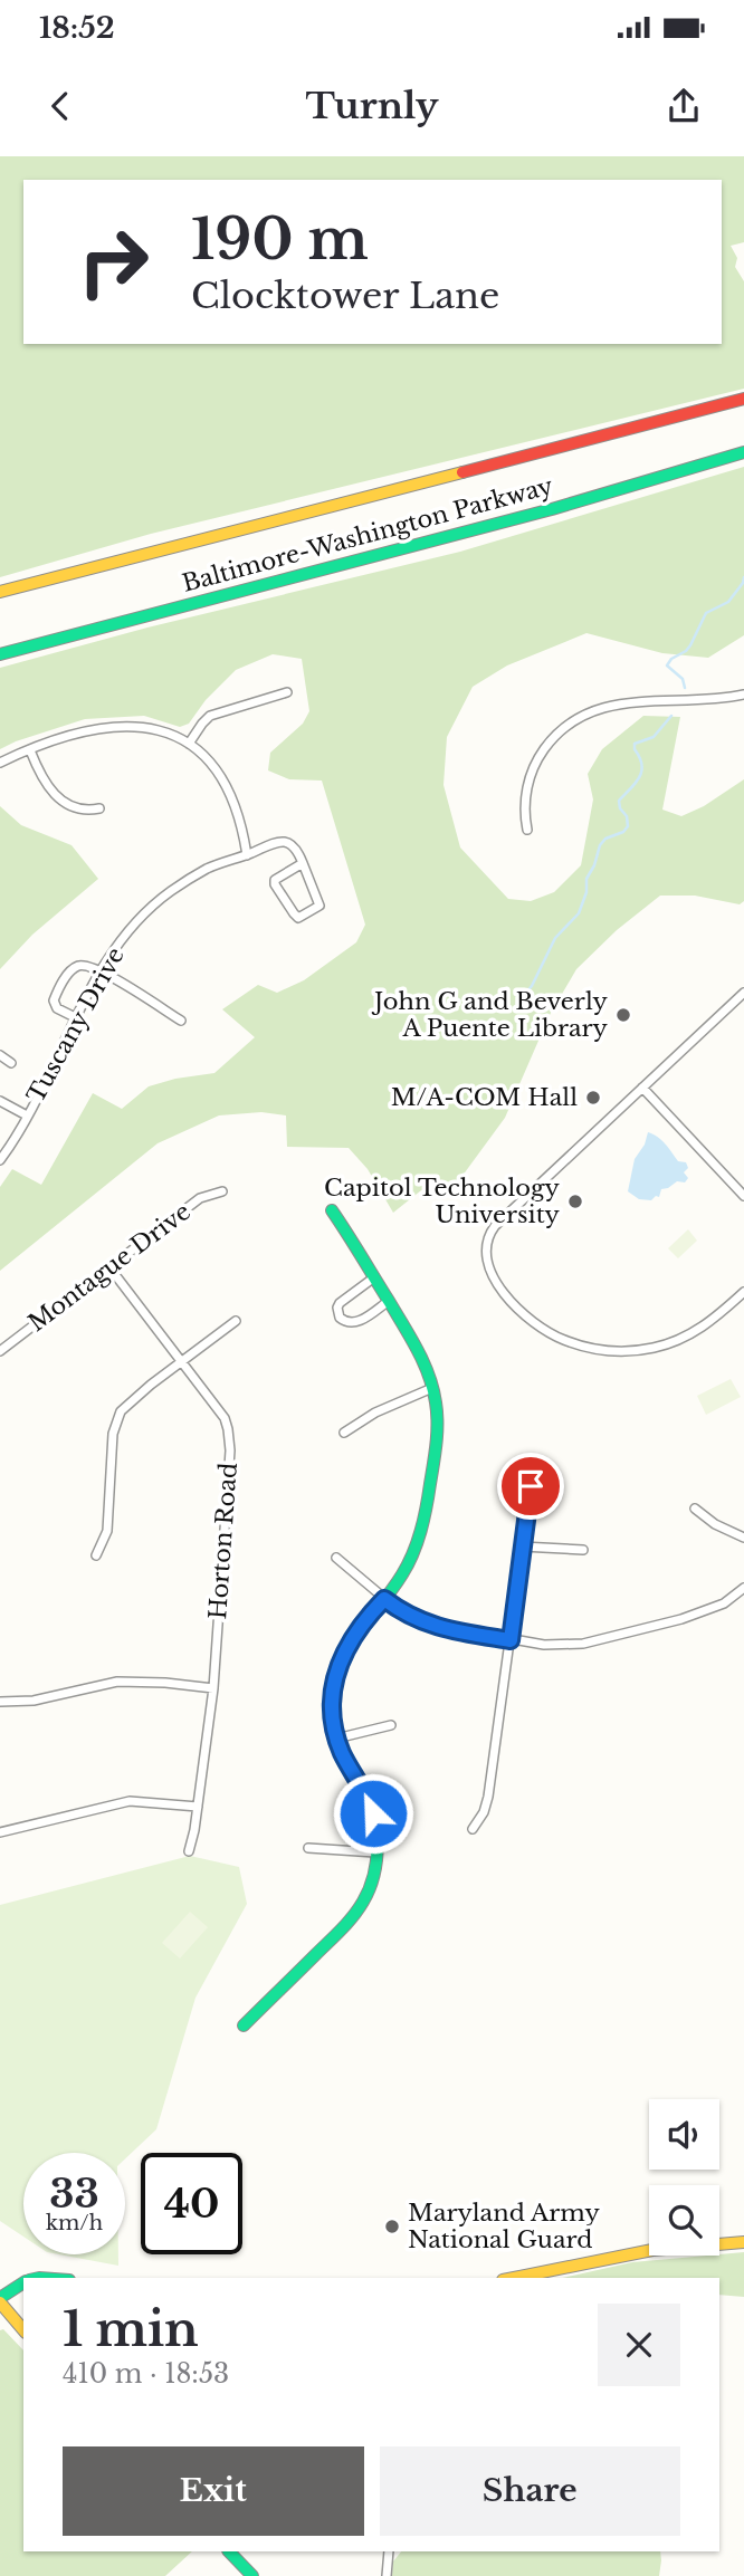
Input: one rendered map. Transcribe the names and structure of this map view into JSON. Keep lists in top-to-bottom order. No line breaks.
{"streets":{"main road":["Baltimore-Washington Parkway"],"street":["Tuscany Drive","Montague Drive","Horton Road"]},"crossings":[["Montague Drive","Horton Road"]],"places":["John G and Beverly A Puente Library","M/A-COM Hall","Capitol Technology University","Maryland Army National Guard"],"page":{"status":"18:52","header":"Turnly","turn":["190 m","Clocktower Lane"],"speed":"33 km/h","limit":"40","heading":["1 min","410 m · 18:53"],"buttons":["Exit","Share"]}}
